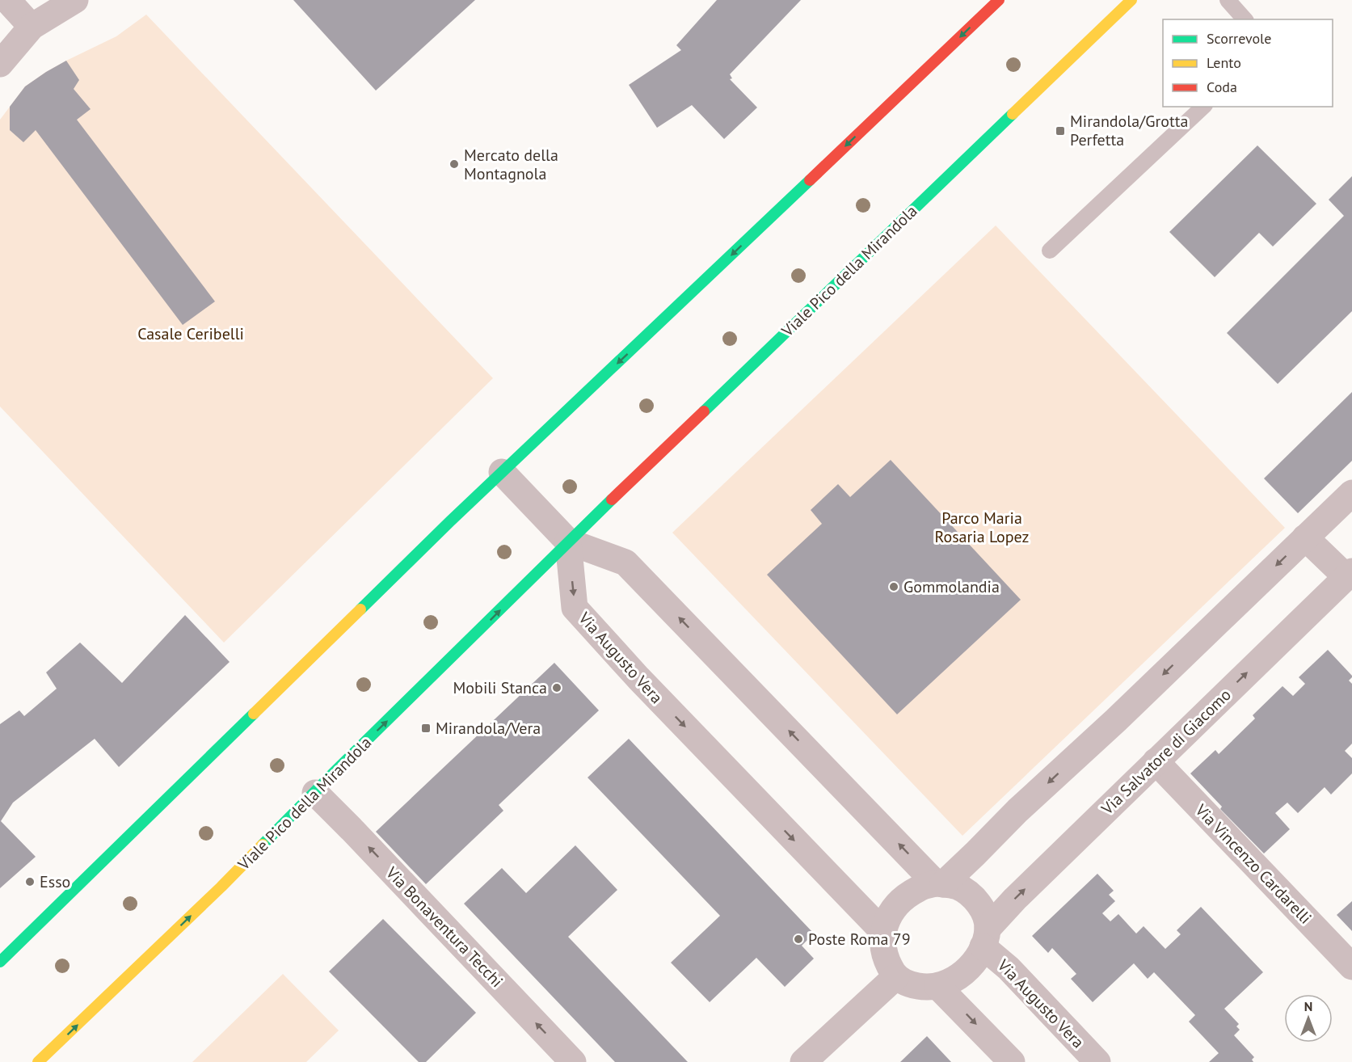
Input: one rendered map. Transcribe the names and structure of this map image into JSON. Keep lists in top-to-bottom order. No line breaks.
{"streets":{"street":["Viale Pico della Mirandola","Via Augusto Vera","Via Salvatore di Giacomo","Via Vincenzo Cardarelli","Via Bonaventura Tecchi"]},"crossings":[["Viale Pico della Mirandola","Via Augusto Vera"],["Viale Pico della Mirandola","Via Bonaventura Tecchi"],["Via Augusto Vera","Via Salvatore di Giacomo"],["Via Salvatore di Giacomo","Via Vincenzo Cardarelli"]],"one_way":["Viale Pico della Mirandola","Via Bonaventura Tecchi"],"parks":["Casale Ceribelli","Parco Maria Rosaria Lopez"],"places":{"transit":["Mirandola/Grotta Perfetta","Mirandola/Vera"],"other":["Mercato della Montagnola","Gommolandia","Mobili Stanca","Esso","Poste Roma 79"]},"legend":["Scorrevole","Lento","Coda"],"north":"top"}
